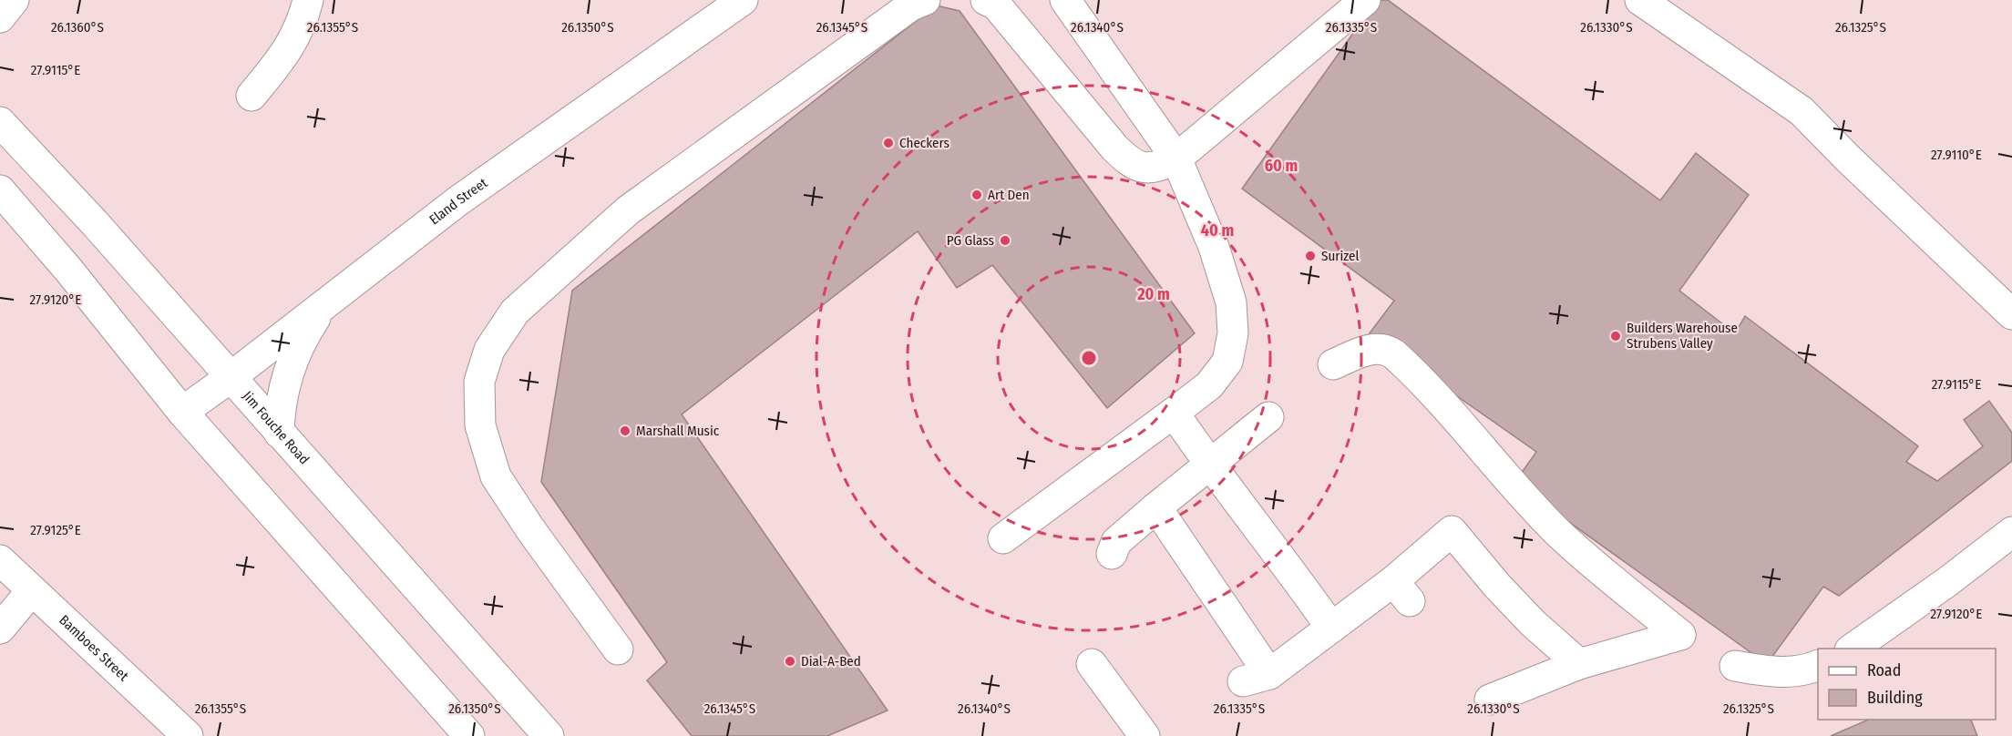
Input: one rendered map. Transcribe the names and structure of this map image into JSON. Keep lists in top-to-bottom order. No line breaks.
{"streets":{"street":["Eland Street","Jim Fouche Road","Bamboes Street"]},"crossings":[["Eland Street","Jim Fouche Road"]],"places":["Checkers","Art Den","PG Glass","Surizel","Builders Warehouse Strubens Valley","Marshall Music","Dial-A-Bed"],"legend":["Road","Building"],"coordinates":["26.1355°S","26.1350°S","26.1345°S","26.1330°S","26.1360°S","26.1340°S","26.1335°S","26.1325°S","27.9115°E","27.9110°E","27.9120°E","27.9125°E"],"rings":["60 m","40 m","20 m"]}
